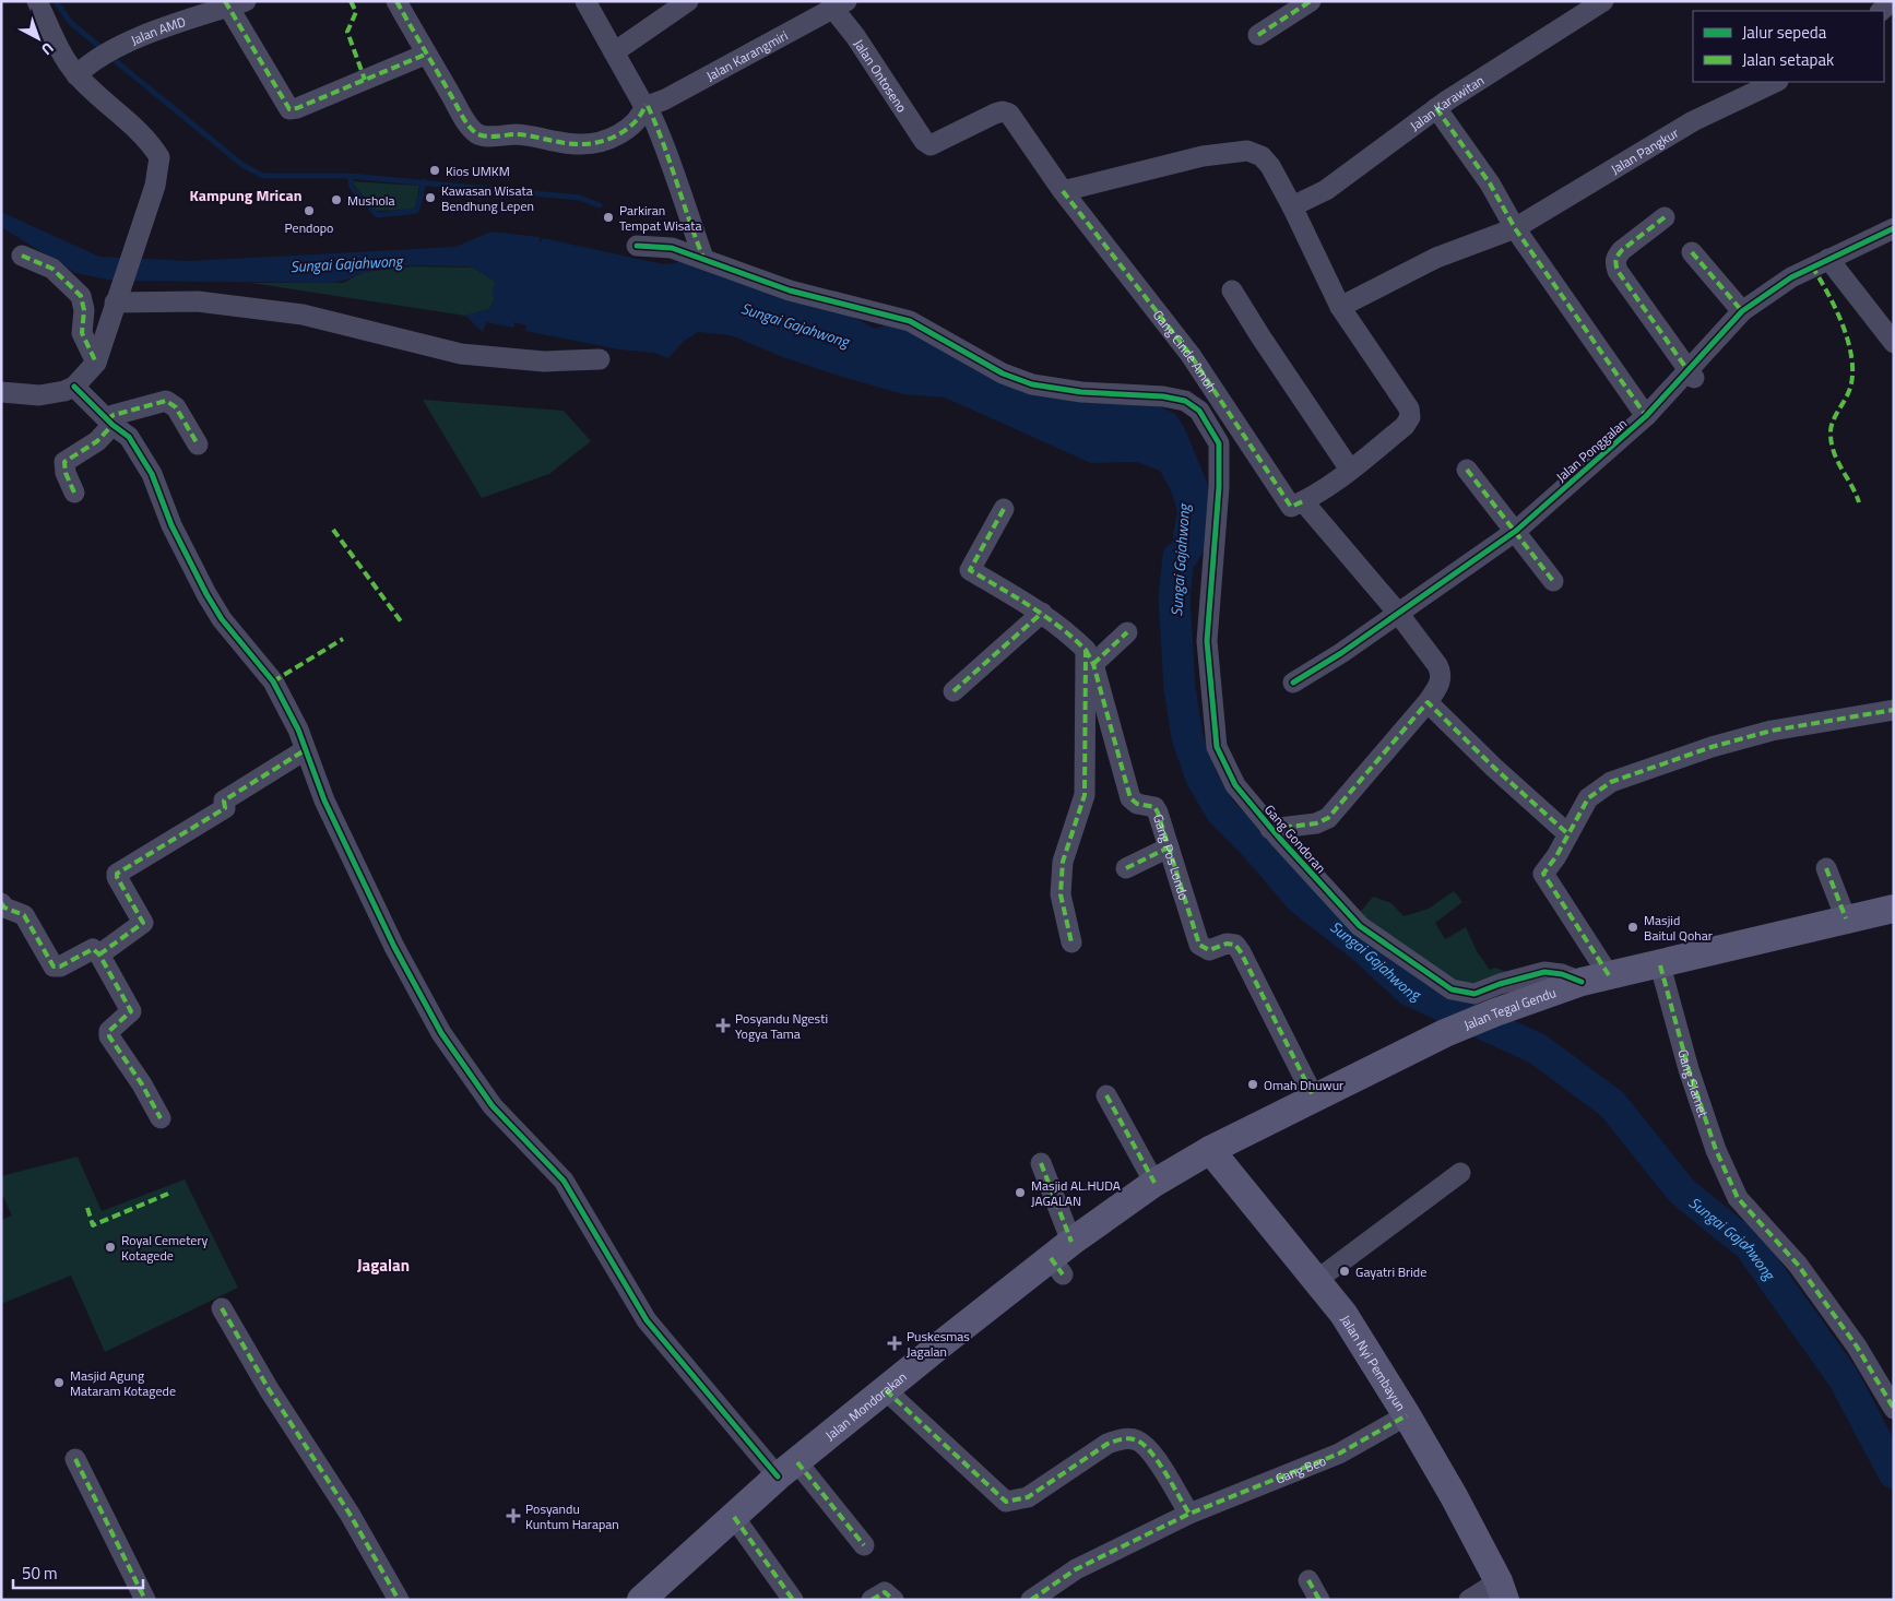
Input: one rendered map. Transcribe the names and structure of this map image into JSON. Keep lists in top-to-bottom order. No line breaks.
{"streets":{"street":["Jalan AMD","Jalan Karangmiri","Jalan Ontoseno","Jalan Karawitan","Jalan Pangkur","Gang Cinde Amoh","Jalan Ponggalan","Gang Gondoran","Gang Pos Londo","Jalan Tegal Gendu","Gang Slamet","Jalan Nyi Pembayun","Jalan Mondorakan","Gang Beo"]},"crossings":[["Jalan Karangmiri","Jalan Ontoseno"],["Jalan Ontoseno","Gang Cinde Amoh"],["Gang Gondoran","Jalan Tegal Gendu"],["Gang Pos Londo","Jalan Tegal Gendu"],["Jalan Tegal Gendu","Gang Slamet"],["Jalan Tegal Gendu","Jalan Nyi Pembayun"],["Jalan Tegal Gendu","Jalan Mondorakan"],["Jalan Nyi Pembayun","Jalan Mondorakan"],["Jalan Nyi Pembayun","Gang Beo"]],"districts":["Kampung Mrican","Jagalan"],"water":["Sungai Gajahwong"],"places":{"other":["Kios UMKM","Kawasan Wisata Bendhung Lepen","Mushola","Pendopo","Parkiran Tempat Wisata","Masjid Baitul Qohar","Omah Dhuwur","Masjid AL.HUDA JAGALAN","Royal Cemetery Kotagede","Gayatri Bride","Masjid Agung Mataram Kotagede"],"health":["Posyandu Ngesti Yogya Tama","Puskesmas Jagalan","Posyandu Kuntum Harapan"]},"legend":["Jalur sepeda","Jalan setapak"],"scale_bar":"50 m","north":"bottom right"}
